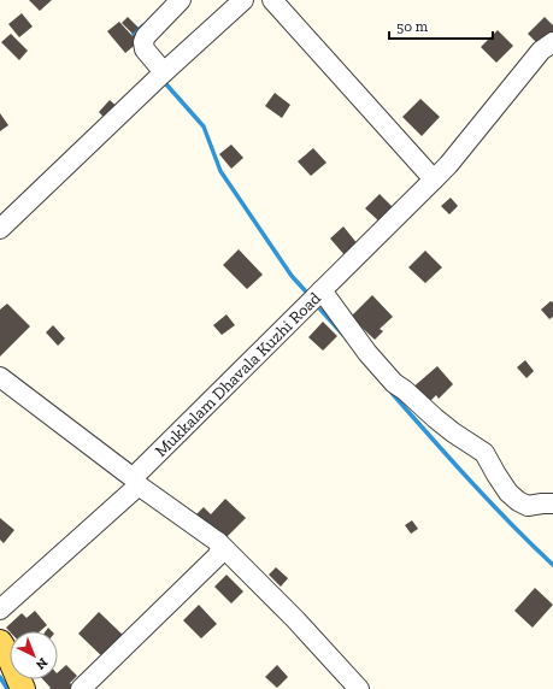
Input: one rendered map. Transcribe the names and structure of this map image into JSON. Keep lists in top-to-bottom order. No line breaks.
{"streets":{"street":["Mukkalam Dhavala Kuzhi Road"]},"scale_bar":"50 m","north":"bottom right"}
